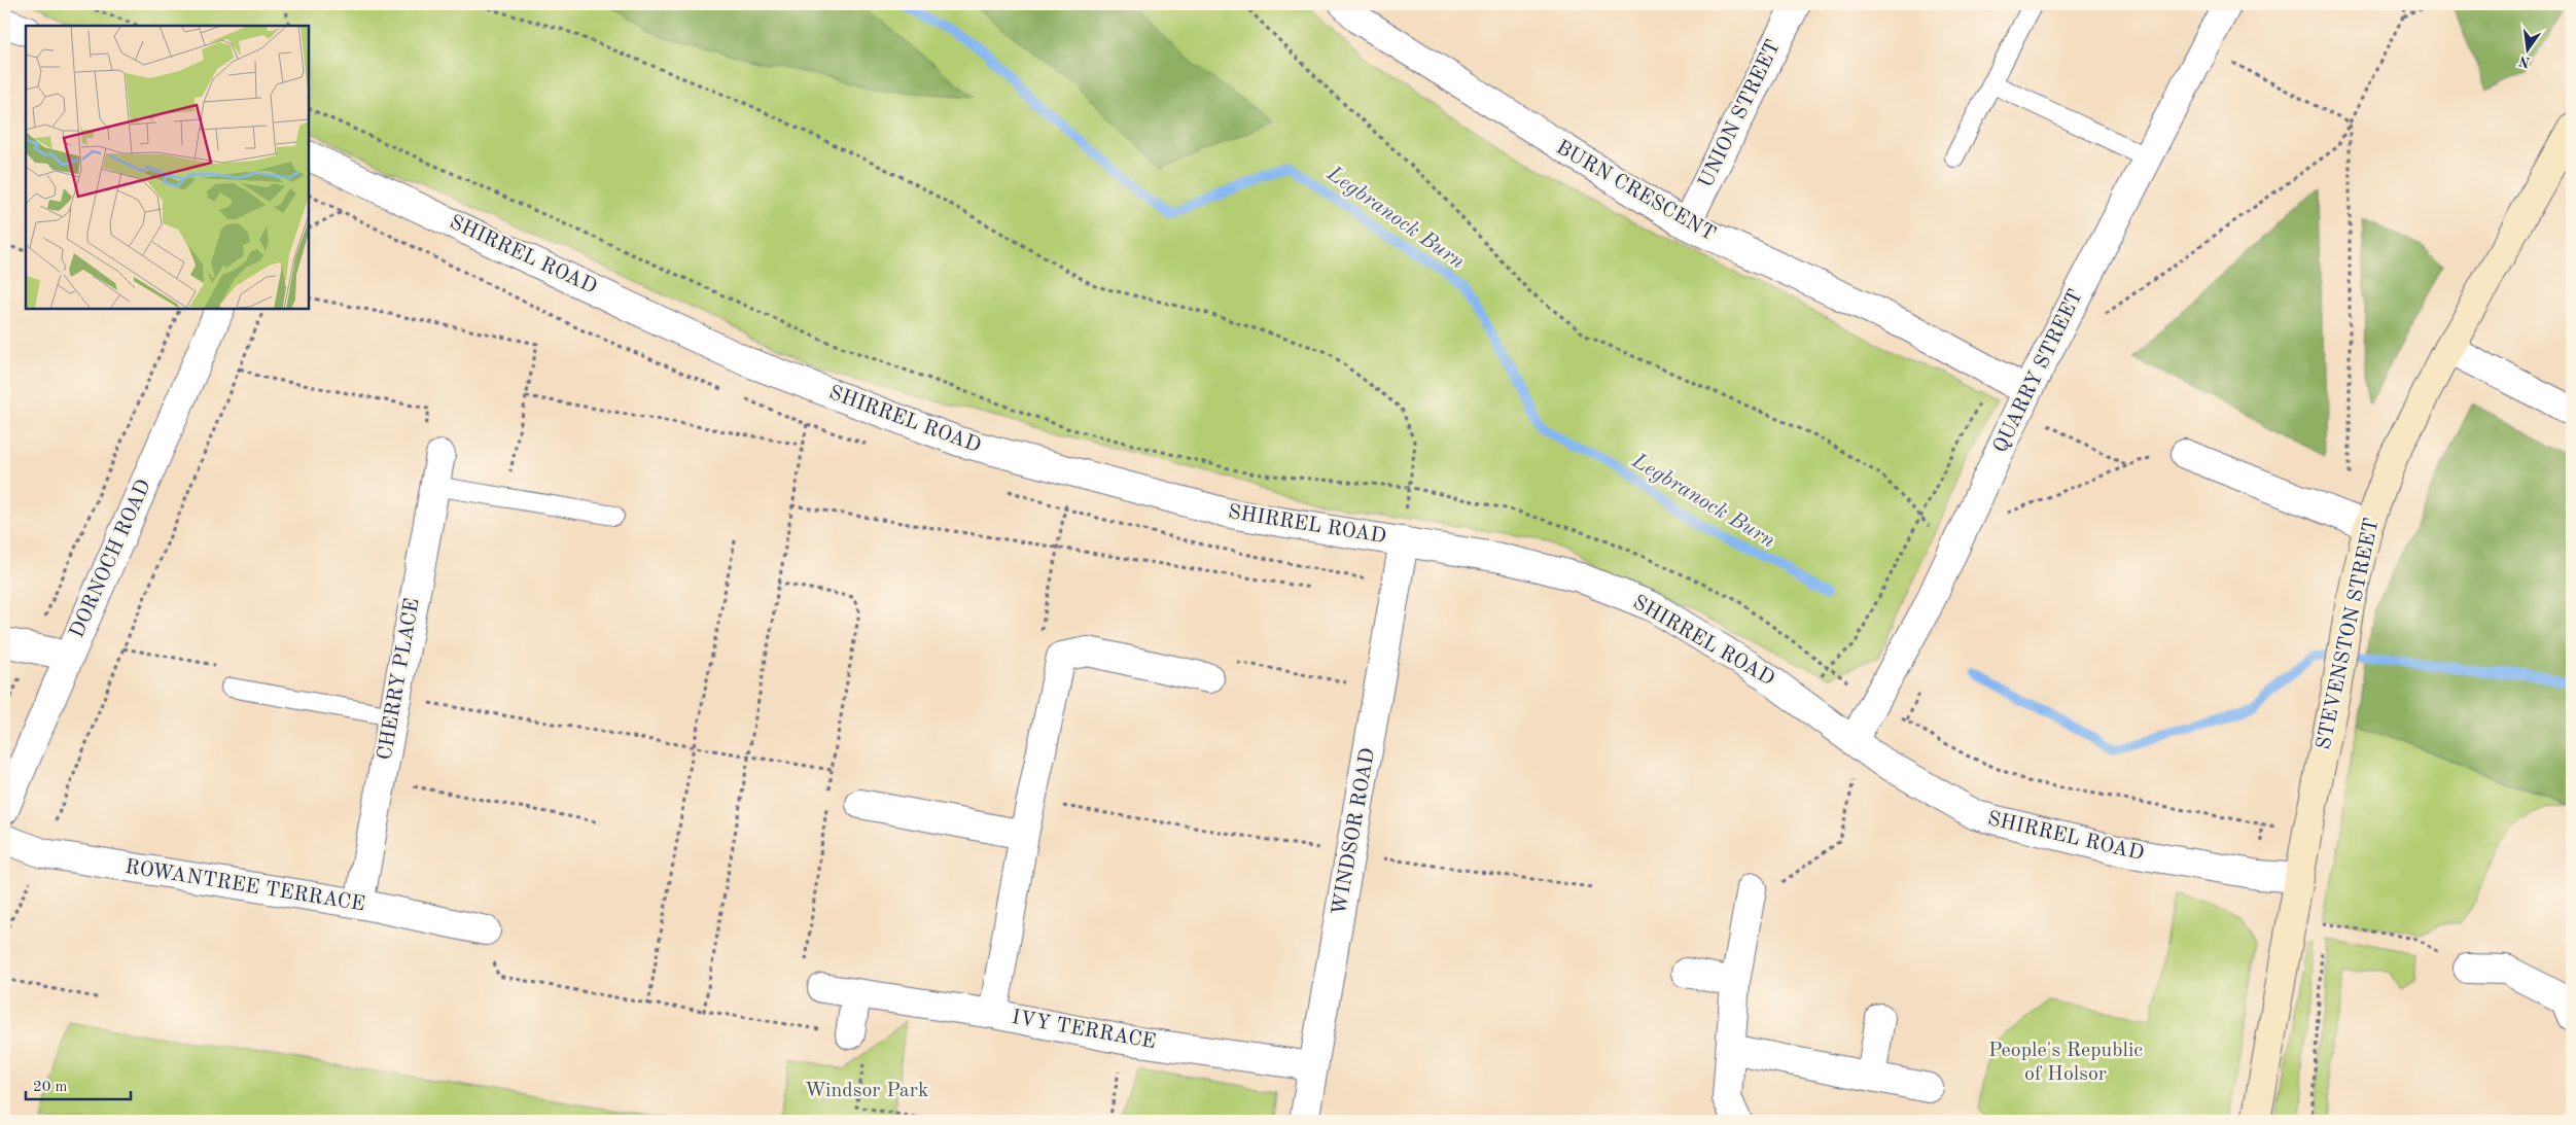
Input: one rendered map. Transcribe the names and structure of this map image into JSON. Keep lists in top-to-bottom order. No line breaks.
{"streets":{"main road":["STEVENSTON STREET"],"street":["UNION STREET","BURN CRESCENT","SHIRREL ROAD","QUARRY STREET","DORNOCH ROAD","CHERRY PLACE","WINDSOR ROAD","ROWANTREE TERRACE","IVY TERRACE"]},"crossings":[["UNION STREET","BURN CRESCENT"],["BURN CRESCENT","QUARRY STREET"],["SHIRREL ROAD","QUARRY STREET"],["SHIRREL ROAD","STEVENSTON STREET"],["SHIRREL ROAD","WINDSOR ROAD"],["CHERRY PLACE","ROWANTREE TERRACE"],["WINDSOR ROAD","IVY TERRACE"]],"water":["Legbranock Burn"],"parks":["People's Republic of Holsor","Windsor Park"],"scale_bar":"20 m","north":"bottom"}
